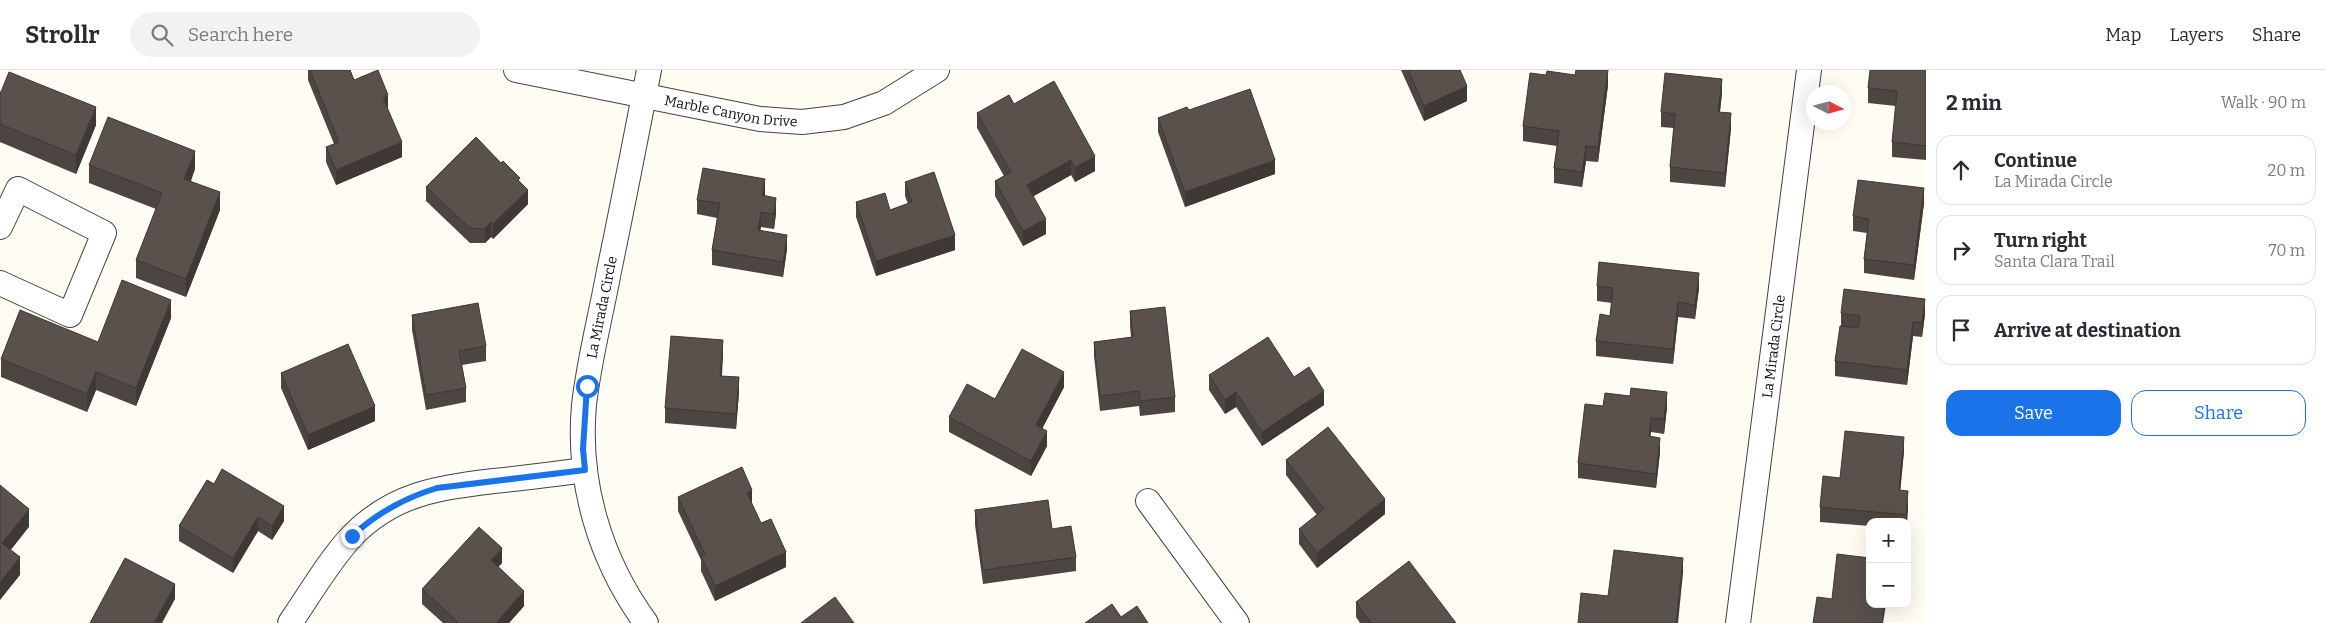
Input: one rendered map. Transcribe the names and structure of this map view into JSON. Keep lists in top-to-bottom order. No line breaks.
{"streets":{"street":["Marble Canyon Drive","La Mirada Circle"]},"crossings":[["Marble Canyon Drive","La Mirada Circle"]],"north":"right","page":{"header":"Strollr","search":"Search here","nav":["Map","Layers","Share"],"heading":["2 min","Walk · 90 m"],"list":[["Continue","La Mirada Circle","20 m"],["Turn right","Santa Clara Trail","70 m"],"Arrive at destination"],"buttons":["Save","Share"],"map_buttons":["+","−"]}}
